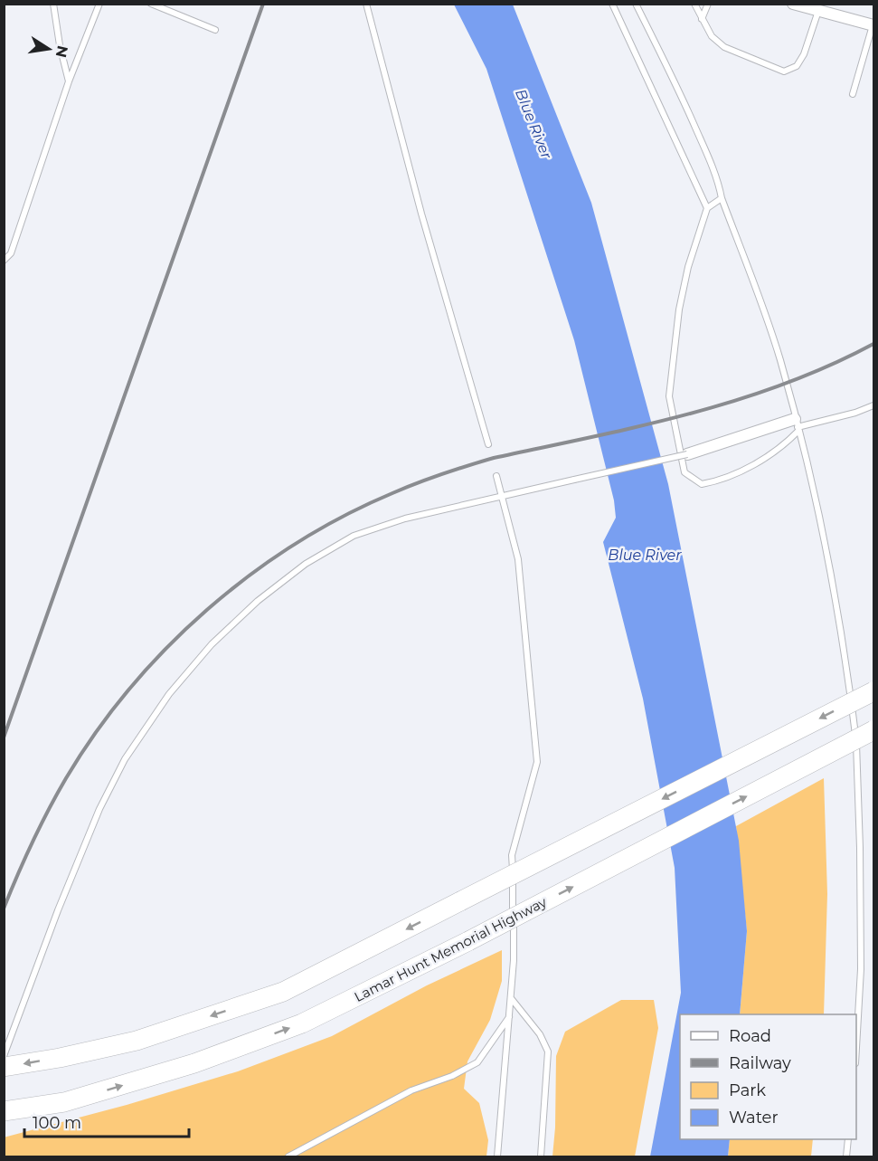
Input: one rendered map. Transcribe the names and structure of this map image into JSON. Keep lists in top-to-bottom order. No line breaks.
{"streets":{"highway":["Lamar Hunt Memorial Highway"]},"water":["Blue River"],"legend":["Road","Railway","Park","Water"],"scale_bar":"100 m","north":"right"}
